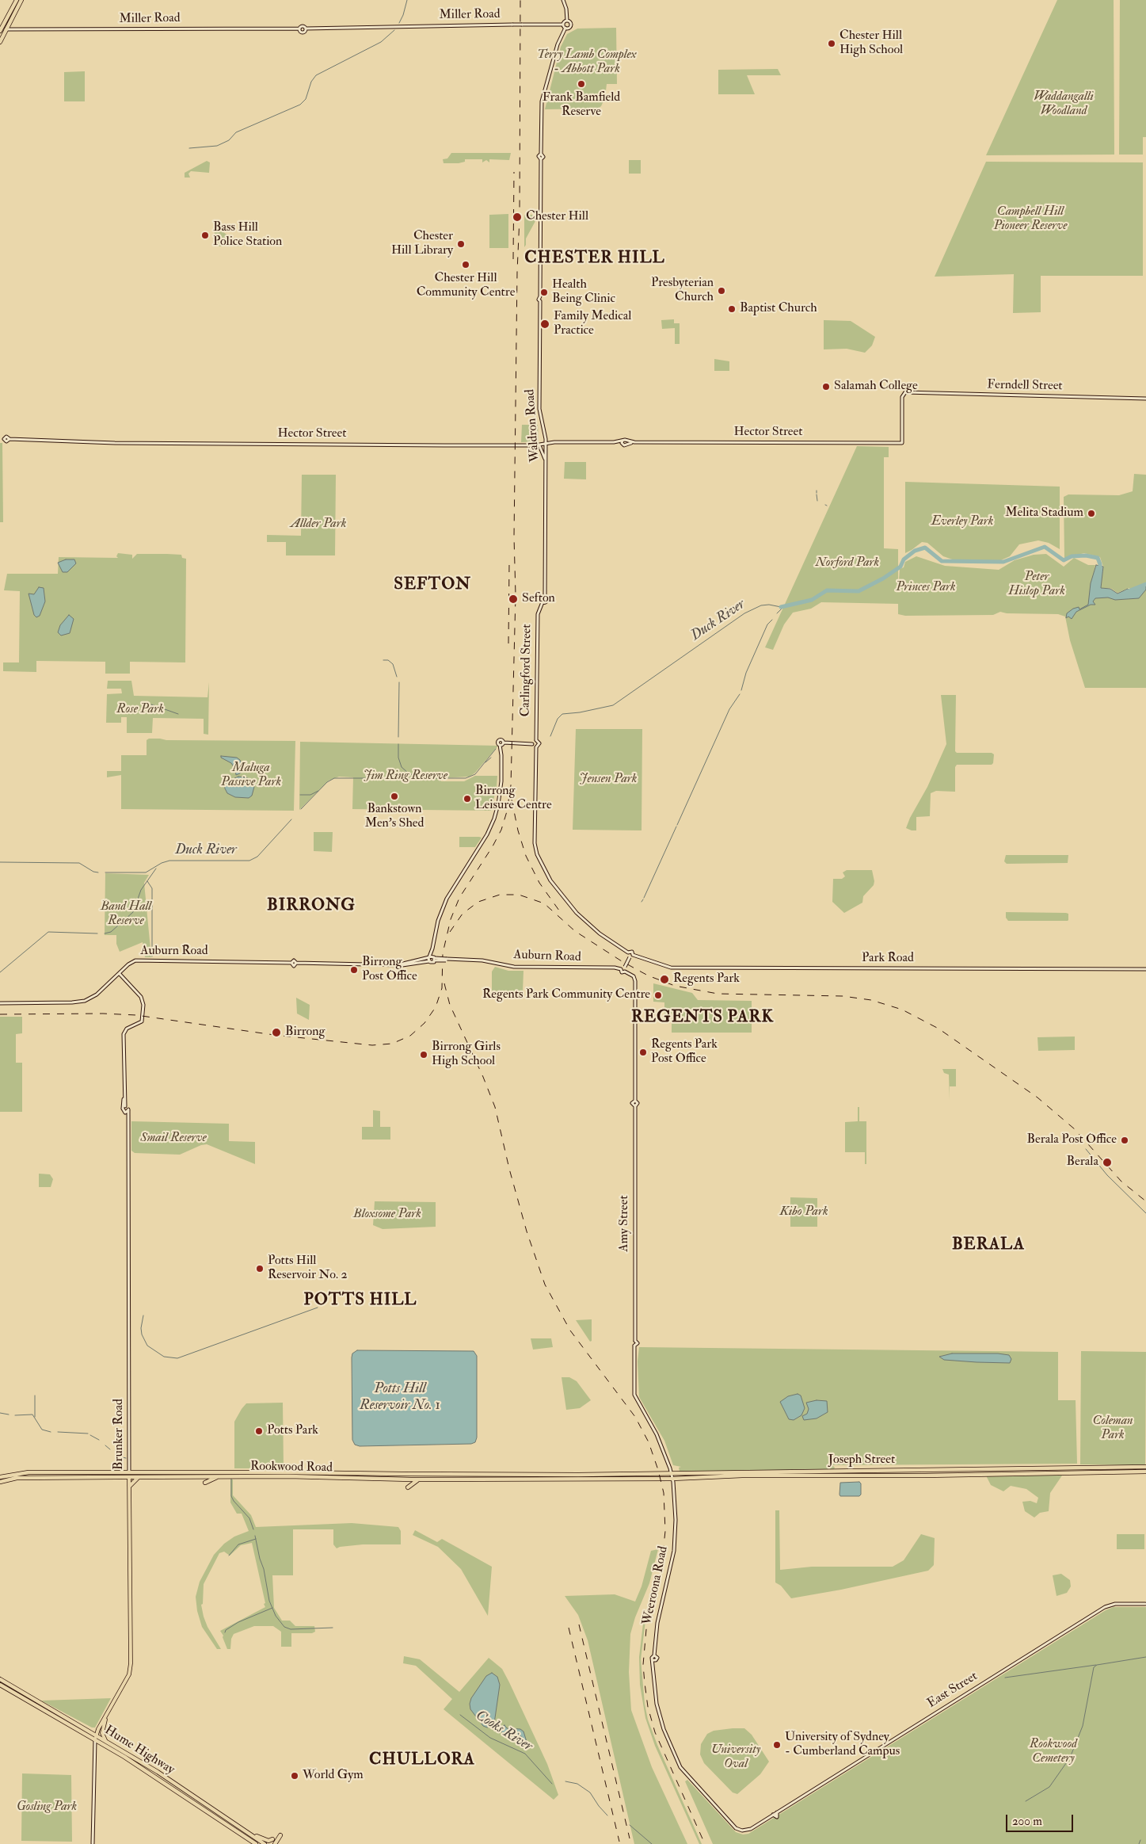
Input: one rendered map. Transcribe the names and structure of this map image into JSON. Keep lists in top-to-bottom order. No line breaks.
{"streets":{"highway":["Joseph Street","Rookwood Road","Hume Highway"],"main road":["Miller Road","Ferndell Street","Waldron Road","Hector Street","Carlingford Street","Auburn Road","Park Road","Amy Street","Brunker Road","Weeroona Road","East Street"]},"crossings":[["Miller Road","Waldron Road"],["Ferndell Street","Hector Street"],["Waldron Road","Hector Street"],["Waldron Road","Carlingford Street"],["Auburn Road","Amy Street"],["Amy Street","Joseph Street"],["Amy Street","Weeroona Road"],["Brunker Road","Rookwood Road"],["Brunker Road","Hume Highway"],["Joseph Street","Rookwood Road"],["Joseph Street","Weeroona Road"],["Weeroona Road","East Street"]],"districts":["CHESTER HILL","SEFTON","BIRRONG","REGENTS PARK","BERALA","POTTS HILL","CHULLORA"],"water":["Duck River","Potts Hill Reservoir No. 1","Cooks River"],"parks":["Terry Lamb Complex - Abbott Park","Waddangalli Woodland","Campbell Hill Pioneer Reserve","Everley Park","Allder Park","Norford Park","Peter Hislop Park","Princes Park","Rose Park","Maluga Passive Park","Jim Ring Reserve","Jensen Park","Band Hall Reserve","Smail Reserve","Kibo Park","Bloxsome Park","Coleman Park","Rookwood Cemetery","University Oval","Gosling Park"],"places":["Chester Hill High School","Frank Bamfield Reserve","Chester Hill","Bass Hill Police Station","Chester Hill Library","Chester Hill Community Centre","Presbyterian Church","Health Being Clinic","Baptist Church","Family Medical Practice","Salamah College","Melita Stadium","Sefton","Bankstown Men's Shed","Birrong Leisure Centre","Birrong Post Office","Regents Park","Regents Park Community Centre","Birrong","Regents Park Post Office","Birrong Girls High School","Berala Post Office","Berala","Potts Hill Reservoir No. 2","Potts Park","University of Sydney - Cumberland Campus","World Gym"],"scale_bar":"200 m"}
